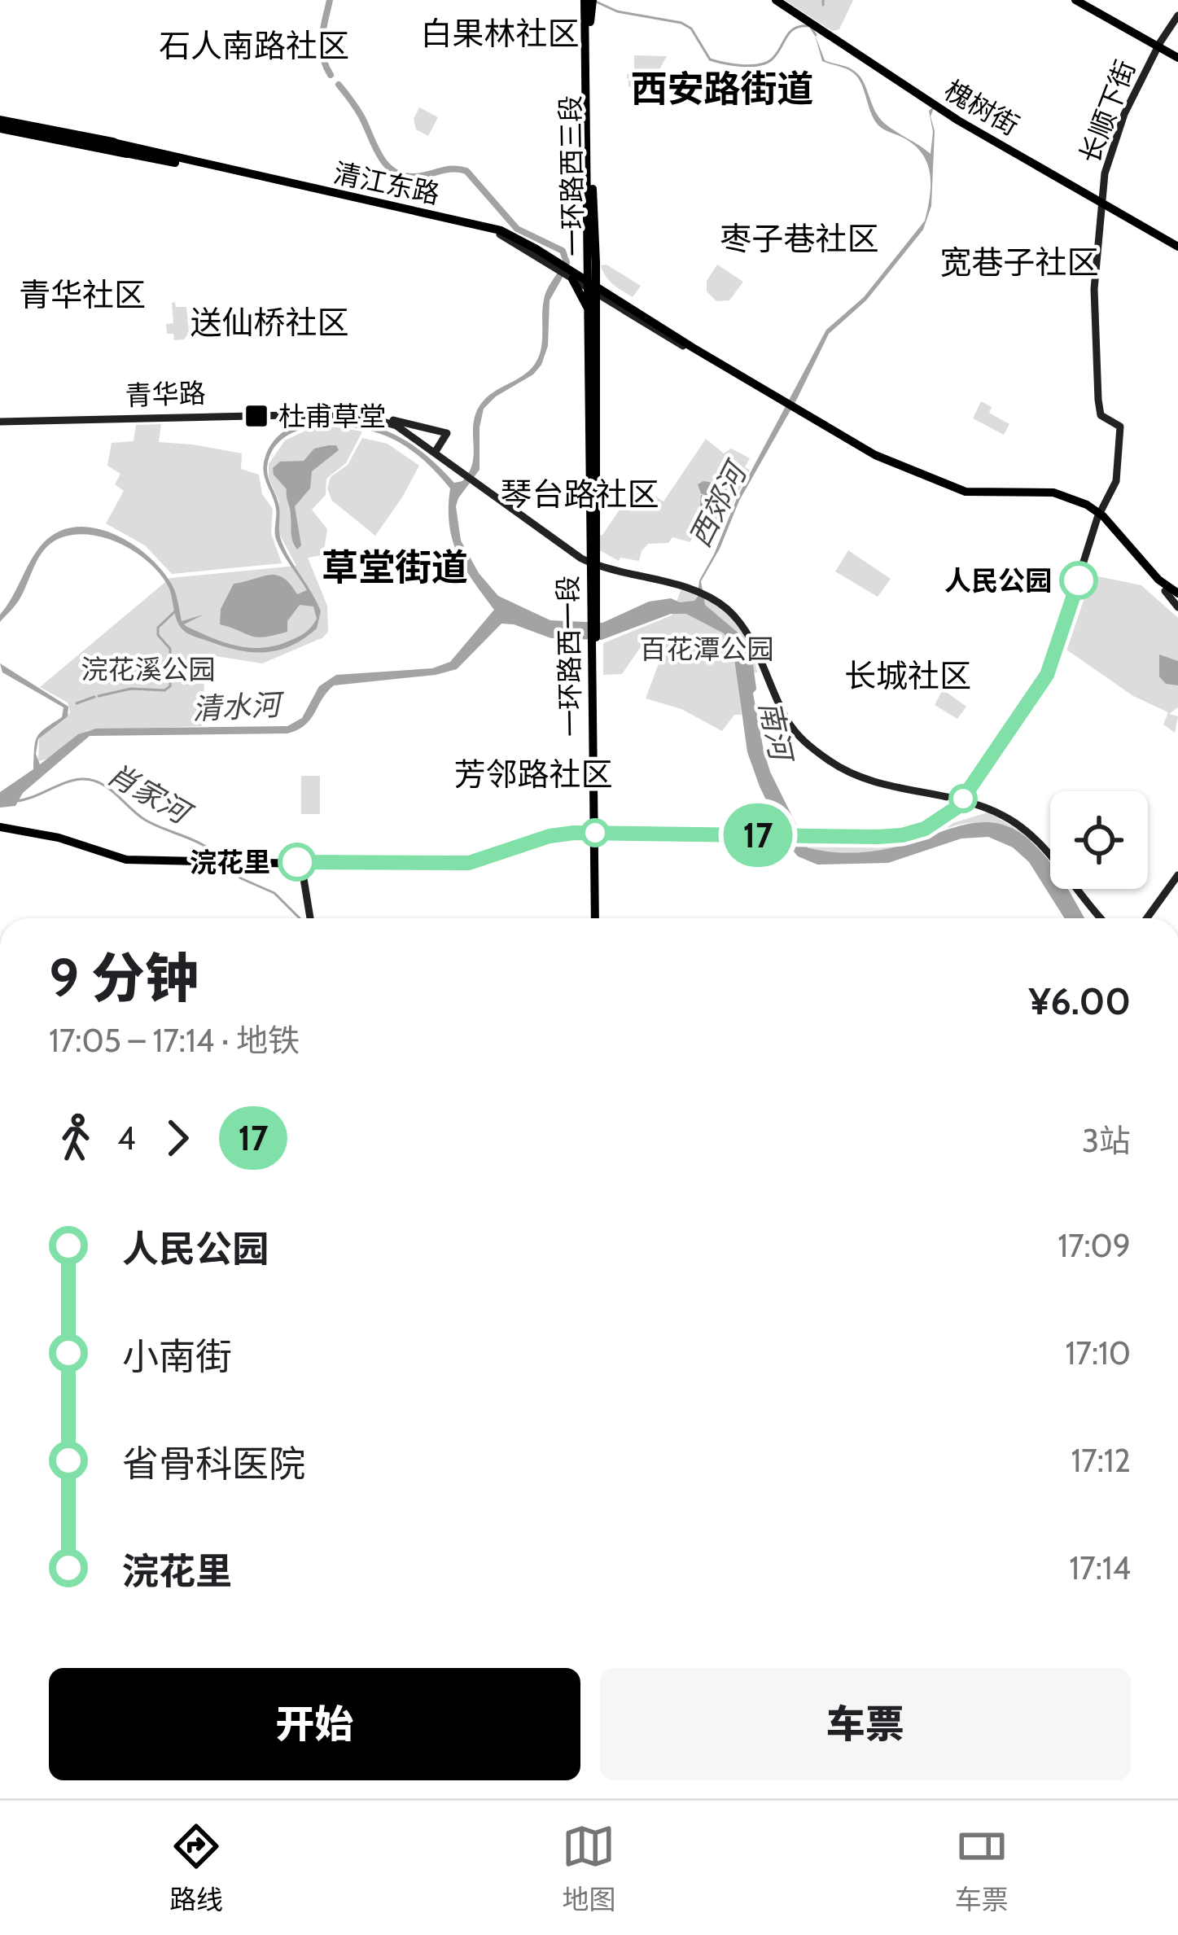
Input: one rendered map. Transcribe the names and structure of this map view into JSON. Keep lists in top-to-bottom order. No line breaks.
{"streets":{"main road":["槐树街","长顺下街","一环路西三段","清江东路","青华路","一环路西一段"]},"crossings":[["槐树街","长顺下街"],["一环路西三段","清江东路"],["一环路西三段","一环路西一段"],["青华路","一环路西一段"]],"districts":["白果林社区","石人南路社区","西安路街道","枣子巷社区","宽巷子社区","青华社区","送仙桥社区","琴台路社区","草堂街道","长城社区","芳邻路社区"],"water":["西郊河","清水河","南河","肖家河"],"parks":["百花潭公园","浣花溪公园"],"places":{"transit":["杜甫草堂"],"other":["人民公园","浣花里"]},"lines":["metro line 17"],"page":{"on_map":"17","heading":["9 分钟","17:05 – 17:14 · 地铁","¥6.00"],"legs":["4","17","3站"],"list":[{"name":"人民公园","value":"17:09"},{"name":"小南街","value":"17:10"},{"name":"省骨科医院","value":"17:12"},{"name":"浣花里","value":"17:14"}],"buttons":["开始","车票"],"tabs":["路线","地图","车票"]}}
